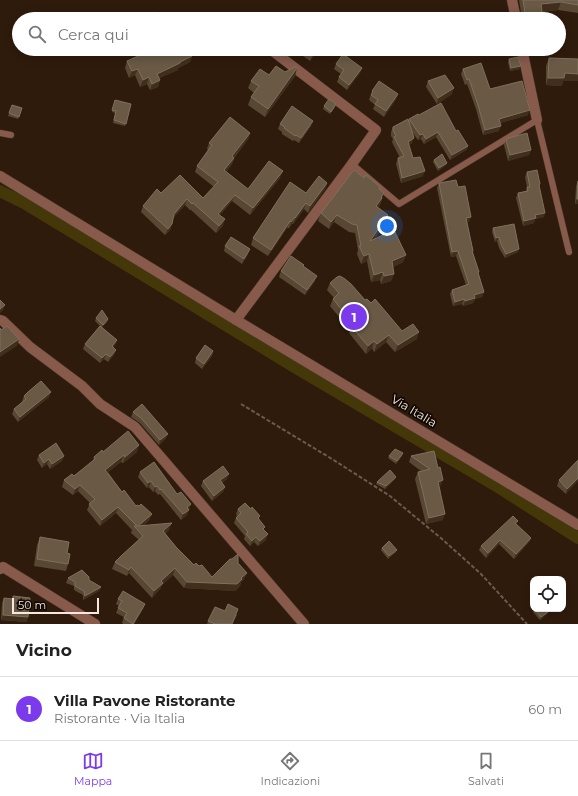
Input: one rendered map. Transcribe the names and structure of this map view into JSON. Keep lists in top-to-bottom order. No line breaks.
{"streets":{"street":["Via Italia"]},"scale_bar":"50 m","page":{"search":"Cerca qui","pins":"1","scale":"50 m","heading":"Vicino","list":[{"mark":"1","name":"Villa Pavone Ristorante","note":"Ristorante · Via Italia","value":"60 m"}],"nav":["Mappa","Indicazioni","Salvati"]}}
